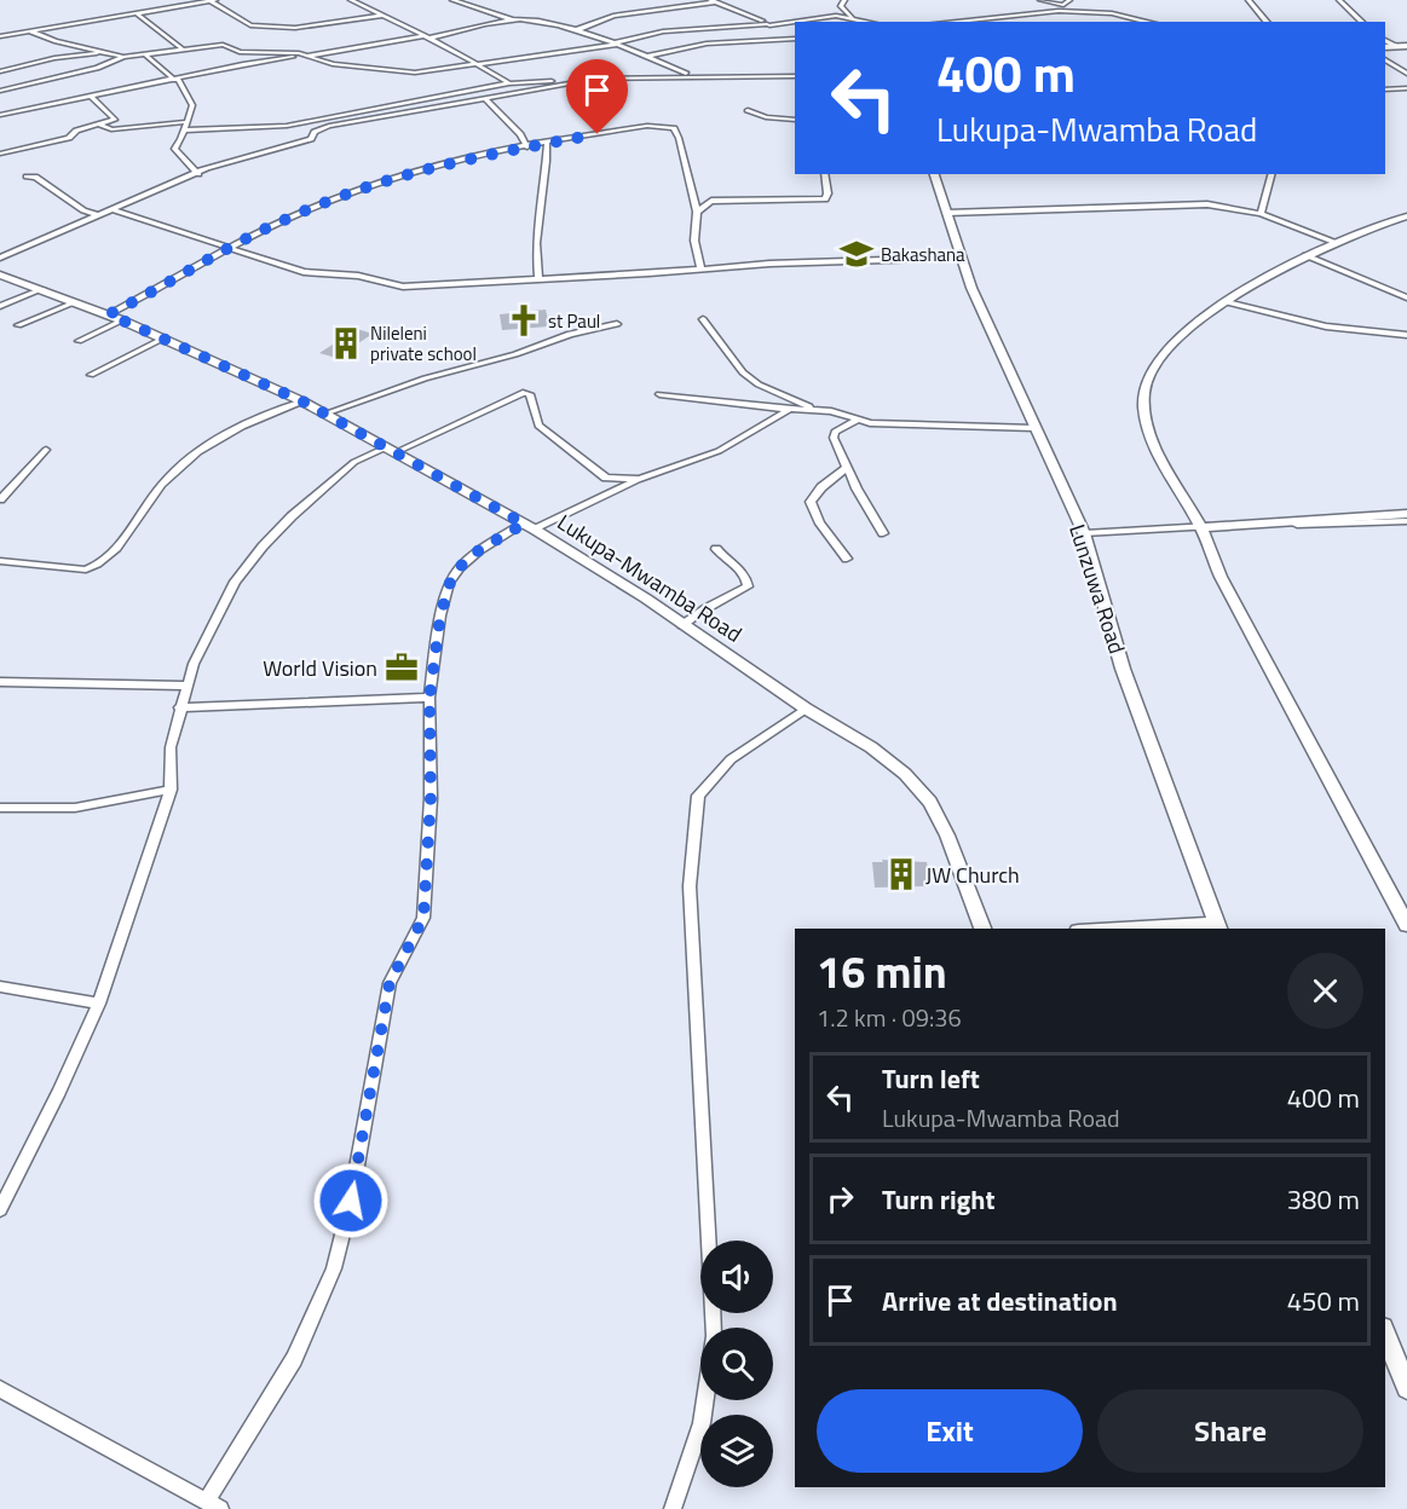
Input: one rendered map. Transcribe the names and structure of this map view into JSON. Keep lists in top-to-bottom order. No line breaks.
{"streets":{"street":["Lukupa-Mwamba Road","Lunzuwa Road"]},"places":{"school or university":["Bakashana"],"church":["st Paul"],"building":["Nileleni private school","JW Church"],"office":["World Vision"]},"page":{"turn":["400 m","Lukupa-Mwamba Road"],"heading":["16 min","1.2 km · 09:36"],"list":[{"name":"Turn left","note":"Lukupa-Mwamba Road","value":"400 m"},{"name":"Turn right","value":"380 m"},{"name":"Arrive at destination","value":"450 m"}],"buttons":["Exit","Share"]}}
